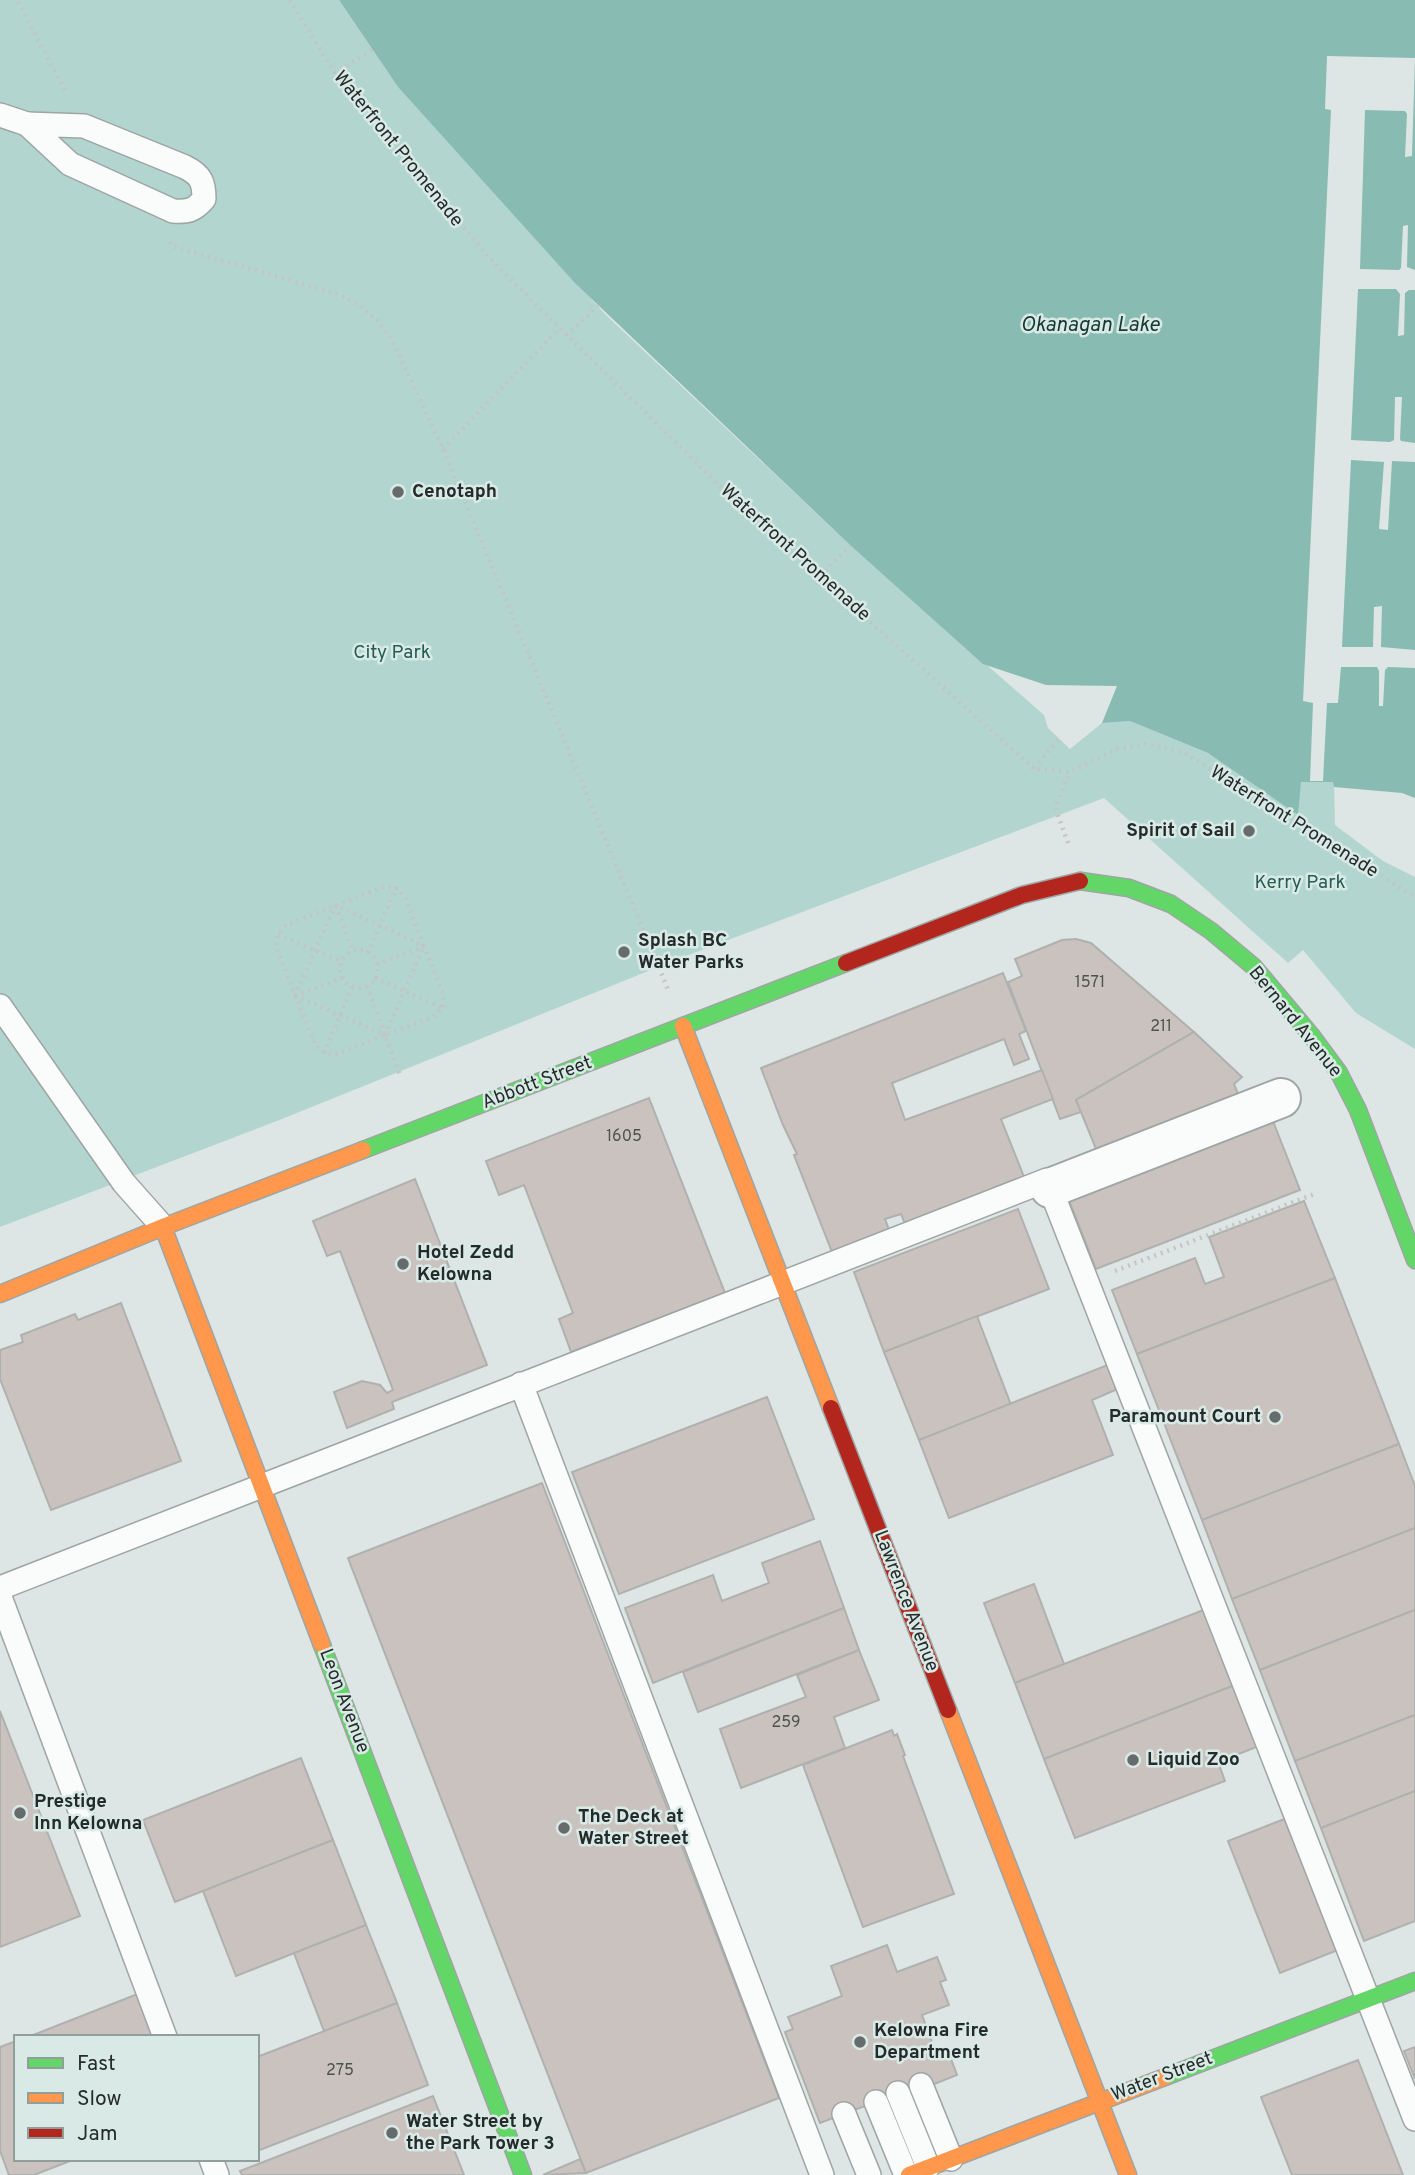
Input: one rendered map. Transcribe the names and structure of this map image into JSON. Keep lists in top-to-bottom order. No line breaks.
{"streets":{"main road":["Bernard Avenue","Abbott Street","Lawrence Avenue","Leon Avenue","Water Street"],"path":["Waterfront Promenade"]},"crossings":[["Bernard Avenue","Abbott Street"],["Abbott Street","Lawrence Avenue"],["Abbott Street","Leon Avenue"],["Lawrence Avenue","Water Street"]],"water":["Okanagan Lake"],"parks":["City Park","Kerry Park"],"places":["Cenotaph","Spirit of Sail","Splash BC Water Parks","Hotel Zedd Kelowna","Paramount Court","Liquid Zoo","Prestige Inn Kelowna","The Deck at Water Street","Kelowna Fire Department","Water Street by the Park Tower 3"],"house_numbers":["1571","211","1605","259","275"],"legend":["Fast","Slow","Jam"]}
